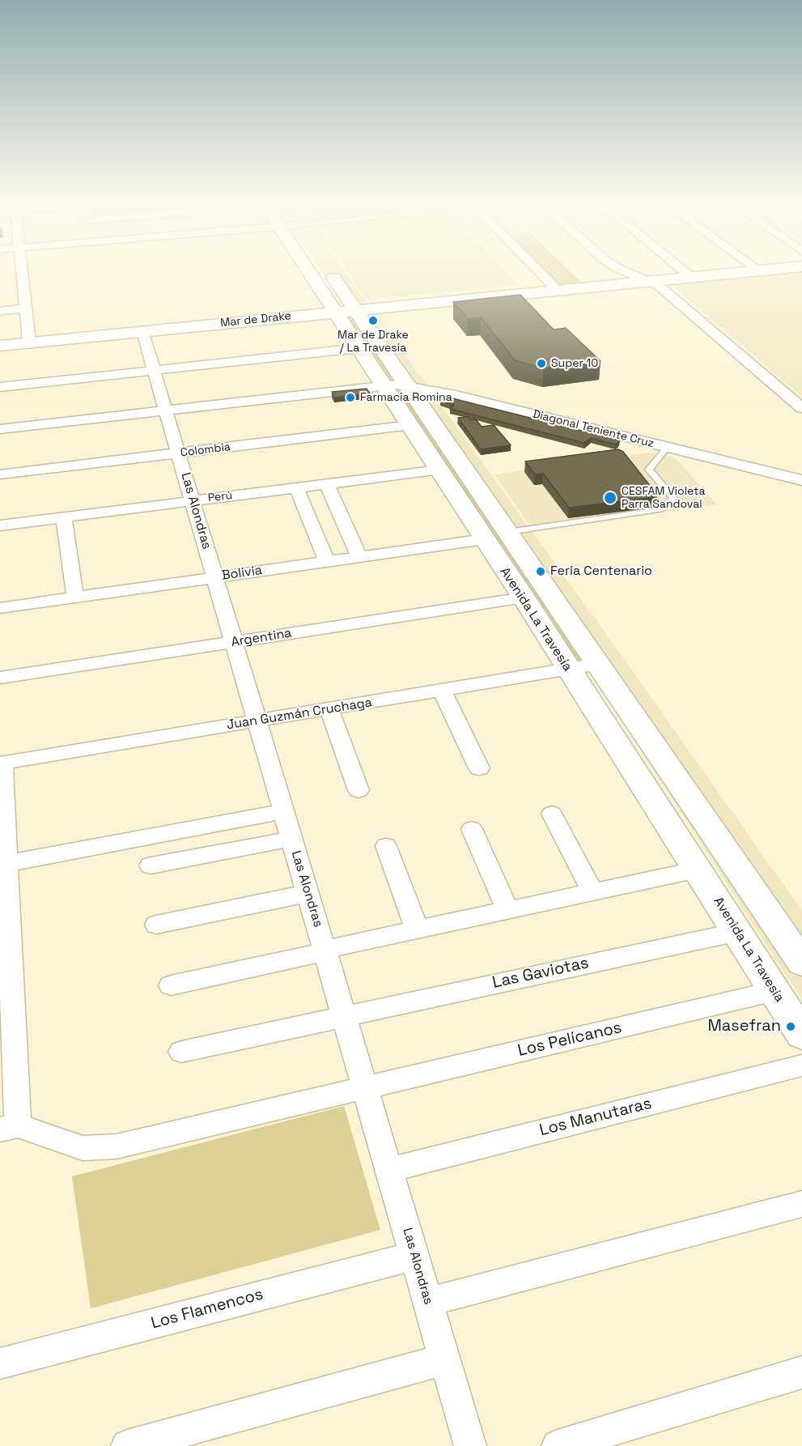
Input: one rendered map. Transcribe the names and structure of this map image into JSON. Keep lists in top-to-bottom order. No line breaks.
{"streets":{"street":["Mar de Drake","Diagonal Teniente Cruz","Colombia","Perú","Las Alondras","Bolivia","Avenida La Travesía","Argentina","Juan Guzmán Cruchaga","Las Gaviotas","Los Pelícanos","Los Manutaras","Los Flamencos"]},"crossings":[["Mar de Drake","Las Alondras"],["Mar de Drake","Avenida La Travesía"],["Diagonal Teniente Cruz","Avenida La Travesía"],["Colombia","Las Alondras"],["Colombia","Avenida La Travesía"],["Perú","Las Alondras"],["Perú","Avenida La Travesía"],["Las Alondras","Bolivia"],["Las Alondras","Argentina"],["Las Alondras","Juan Guzmán Cruchaga"],["Las Alondras","Las Gaviotas"],["Las Alondras","Los Pelícanos"],["Las Alondras","Los Manutaras"],["Las Alondras","Los Flamencos"],["Bolivia","Avenida La Travesía"],["Avenida La Travesía","Argentina"],["Avenida La Travesía","Juan Guzmán Cruchaga"],["Avenida La Travesía","Las Gaviotas"],["Avenida La Travesía","Los Pelícanos"]],"places":["Mar de Drake / La Travesia","Super 10","Farmacia Romina","CESFAM Violeta Parra Sandoval","Feria Centenario","Masefran"]}
